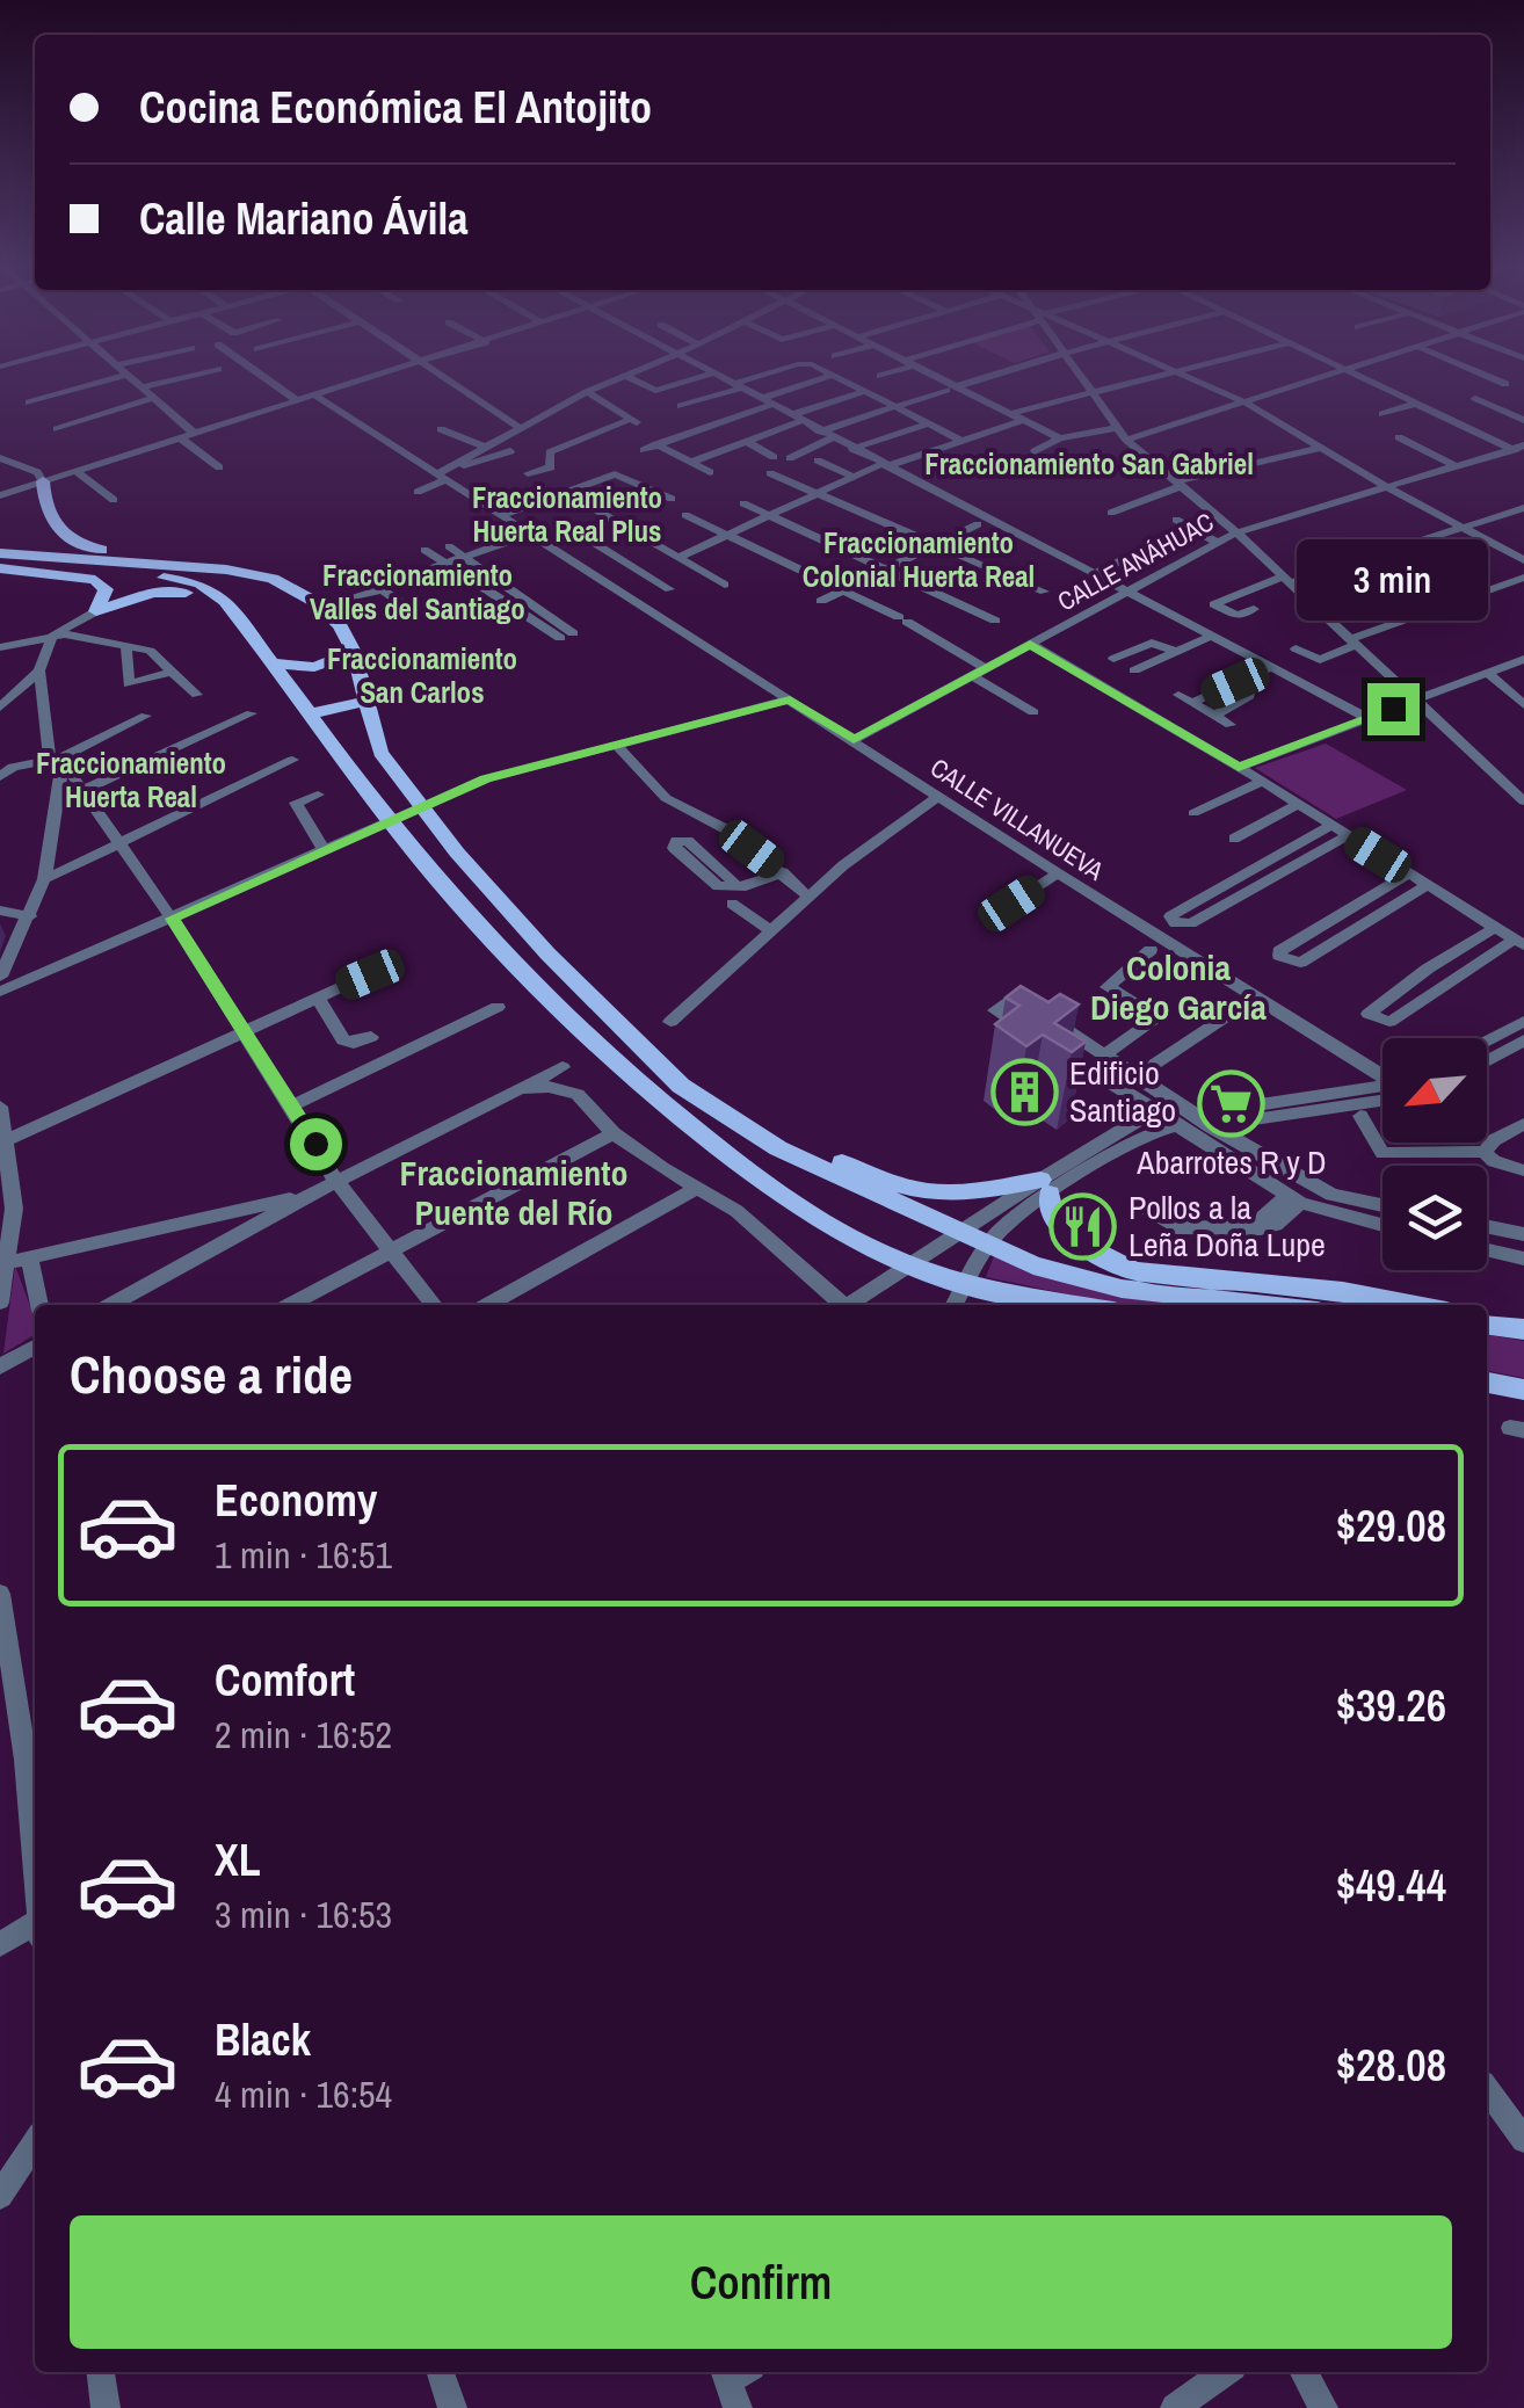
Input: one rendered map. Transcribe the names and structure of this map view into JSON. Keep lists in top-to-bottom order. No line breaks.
{"streets":{"street":["CALLE ANÁHUAC","CALLE VILLANUEVA"]},"crossings":[["CALLE ANÁHUAC","CALLE VILLANUEVA"]],"districts":["Fraccionamiento San Gabriel","Fraccionamiento Huerta Real Plus","Fraccionamiento Colonial Huerta Real","Fraccionamiento Valles del Santiago","Fraccionamiento San Carlos","Fraccionamiento Huerta Real","Colonia Diego García","Fraccionamiento Puente del Río"],"places":{"building":["Edificio Santiago"],"supermarket":["Abarrotes R y D"],"restaurant":["Pollos a la Leña Doña Lupe"]},"north":"bottom left","page":{"banner":["Cocina Económica El Antojito","Calle Mariano Ávila"],"bubble":"3 min","heading":"Choose a ride","list":[{"name":"Economy","note":"1 min · 16:51","value":"$29.08"},{"name":"Comfort","note":"2 min · 16:52","value":"$39.26"},{"name":"XL","note":"3 min · 16:53","value":"$49.44"},{"name":"Black","note":"4 min · 16:54","value":"$28.08"}],"buttons":"Confirm"}}
